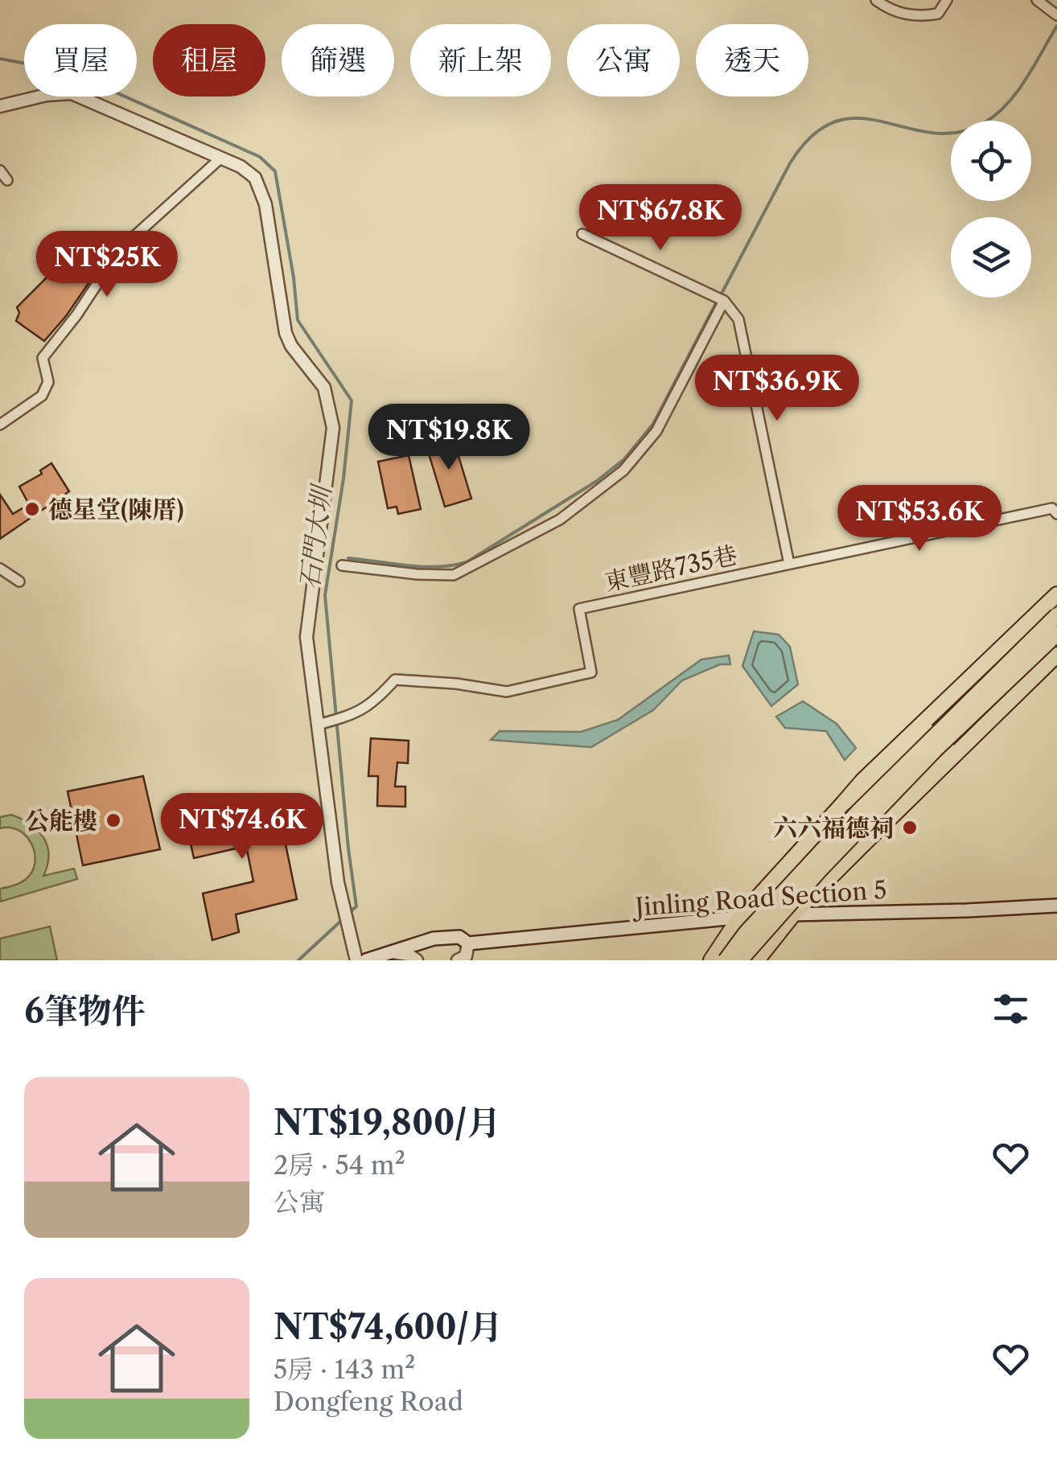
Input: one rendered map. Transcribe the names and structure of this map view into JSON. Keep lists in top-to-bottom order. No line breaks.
{"streets":{"main road":["Jinling Road Section 5"],"street":["東豐路735巷"]},"water":["石門大圳"],"places":["德星堂(陳厝)","公能樓","六六福德祠"],"page":{"chip":["買屋","租屋","篩選","新上架","公寓","透天"],"price":["NT$67.8K","NT$25K","NT$36.9K","NT$19.8K","NT$53.6K","NT$74.6K"],"heading":"6筆物件","list":[{"name":"NT$19,800/月","note":"2房 · 54 m² · 公寓"},{"name":"NT$74,600/月","note":"5房 · 143 m² · Dongfeng Road"}]}}
